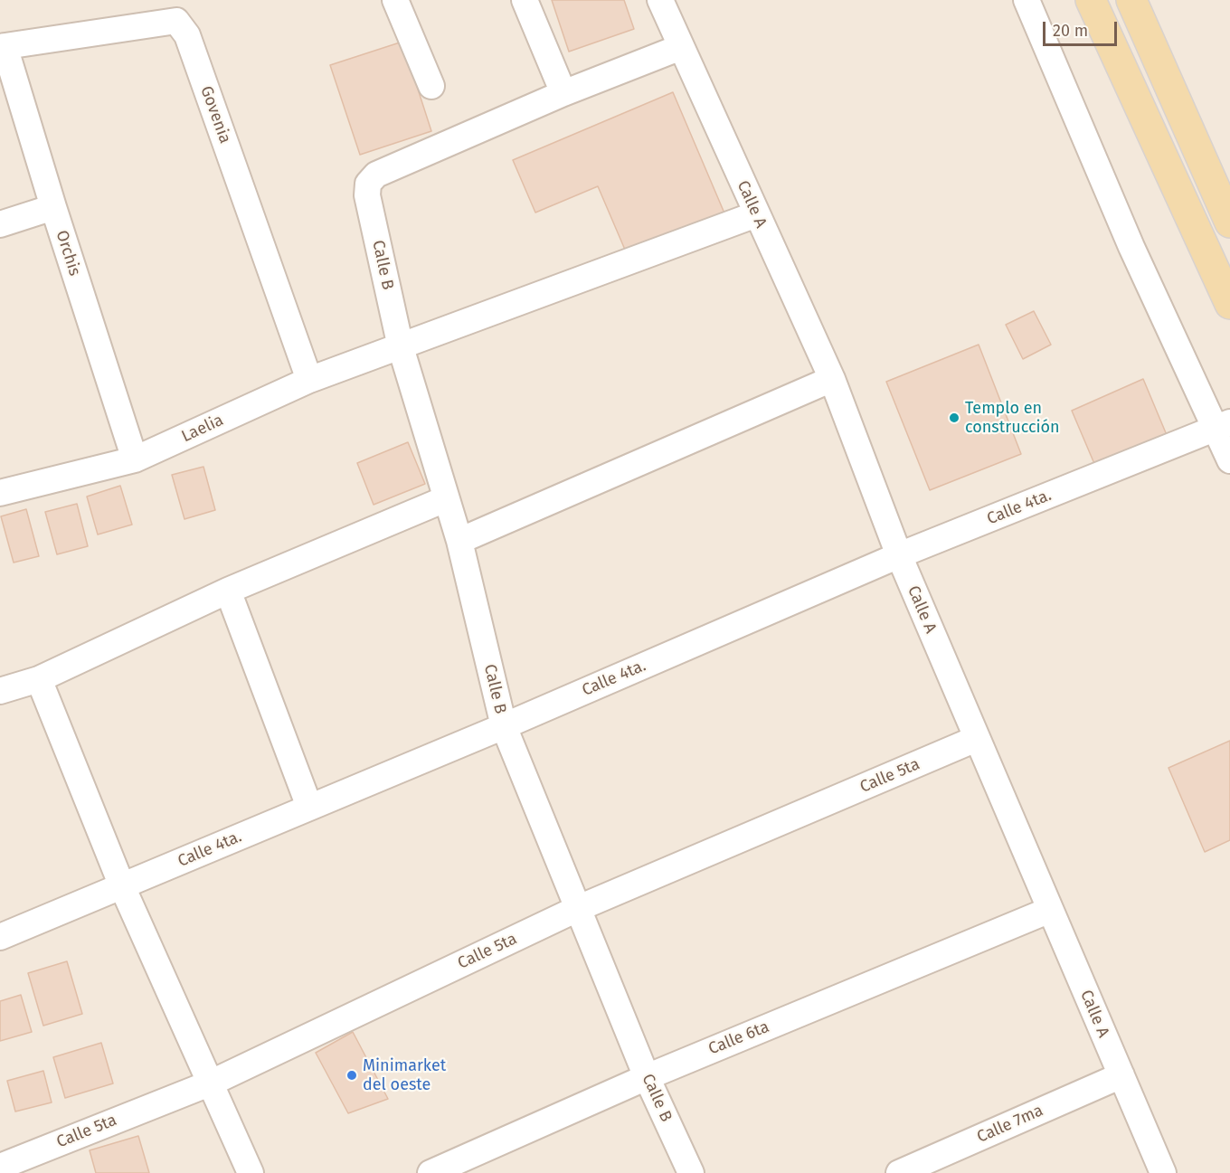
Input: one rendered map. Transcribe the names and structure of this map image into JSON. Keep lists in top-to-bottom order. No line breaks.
{"streets":{"street":["Govenia","Calle A","Orchis","Calle B","Laelia","Calle 4ta.","Calle 5ta","Calle 6ta","Calle 7ma"]},"crossings":[["Govenia","Orchis"],["Govenia","Laelia"],["Calle A","Laelia"],["Calle A","Calle 4ta."],["Calle A","Calle 5ta"],["Calle A","Calle 6ta"],["Calle A","Calle 7ma"],["Orchis","Laelia"],["Calle B","Laelia"],["Calle B","Calle 4ta."],["Calle B","Calle 5ta"],["Calle B","Calle 6ta"]],"places":["Templo en construcción","Minimarket del oeste"],"scale_bar":"20 m"}
